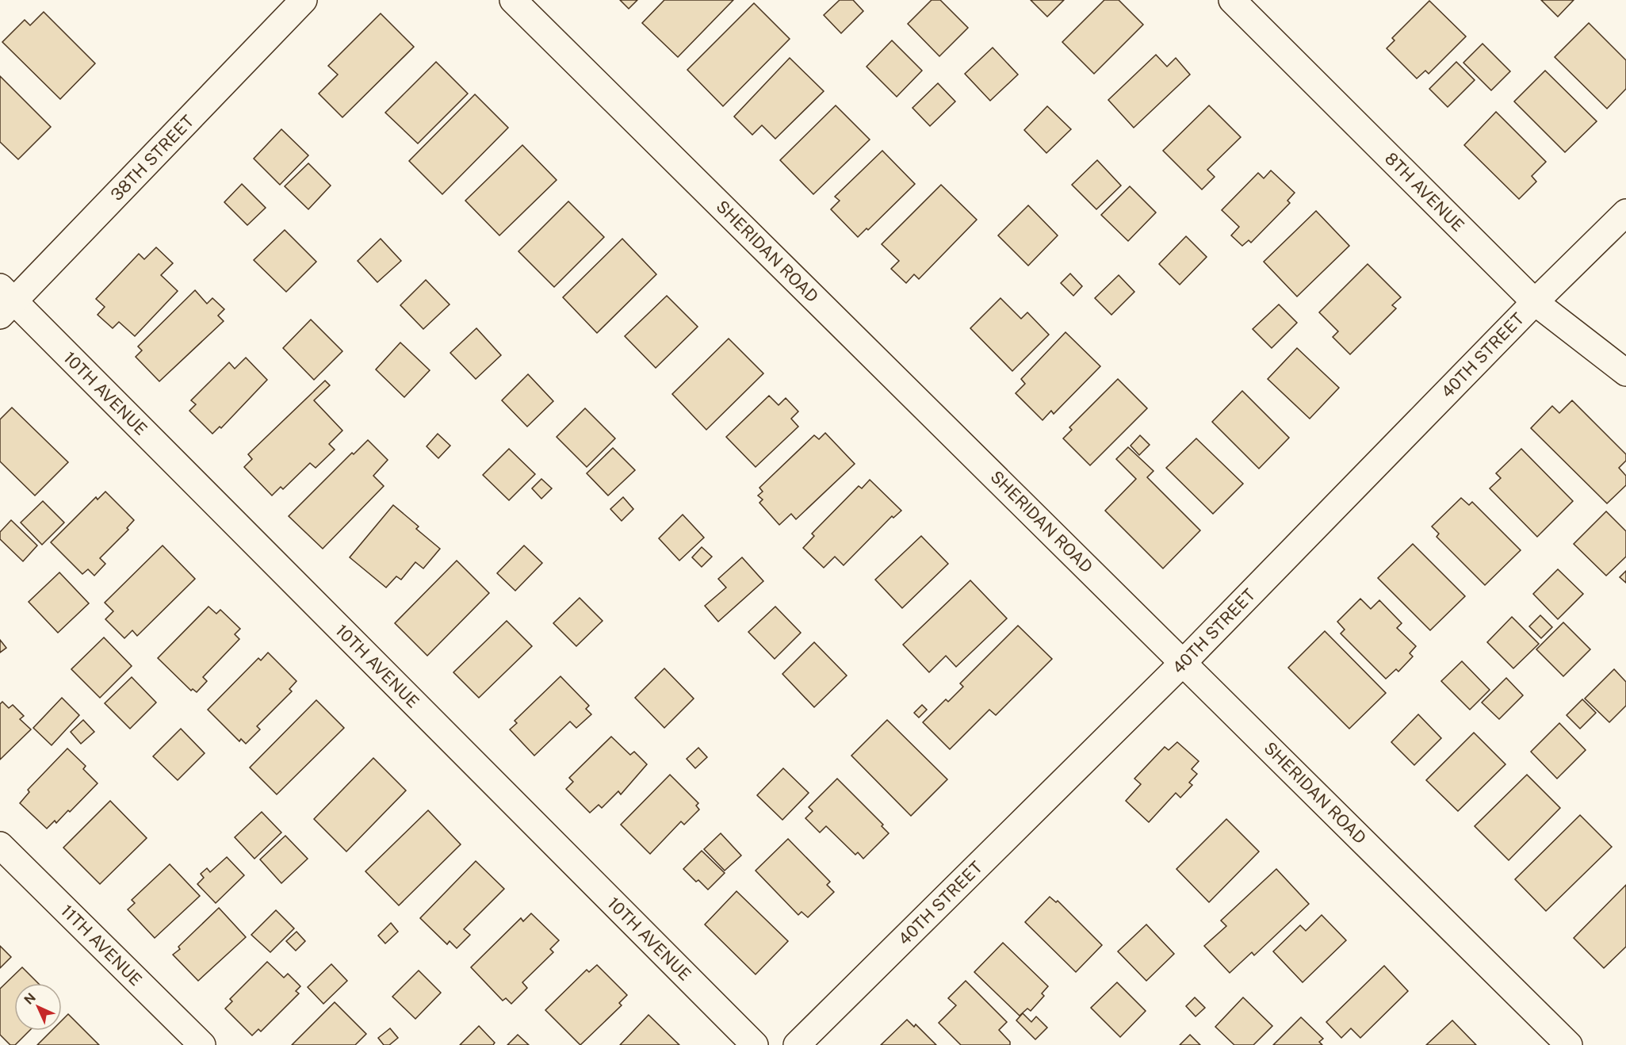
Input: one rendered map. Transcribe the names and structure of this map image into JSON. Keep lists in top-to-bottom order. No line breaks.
{"streets":{"street":["38TH STREET","8TH AVENUE","SHERIDAN ROAD","40TH STREET","10TH AVENUE","11TH AVENUE"]},"crossings":[["38TH STREET","10TH AVENUE"],["8TH AVENUE","40TH STREET"],["SHERIDAN ROAD","40TH STREET"]],"north":"top left"}
